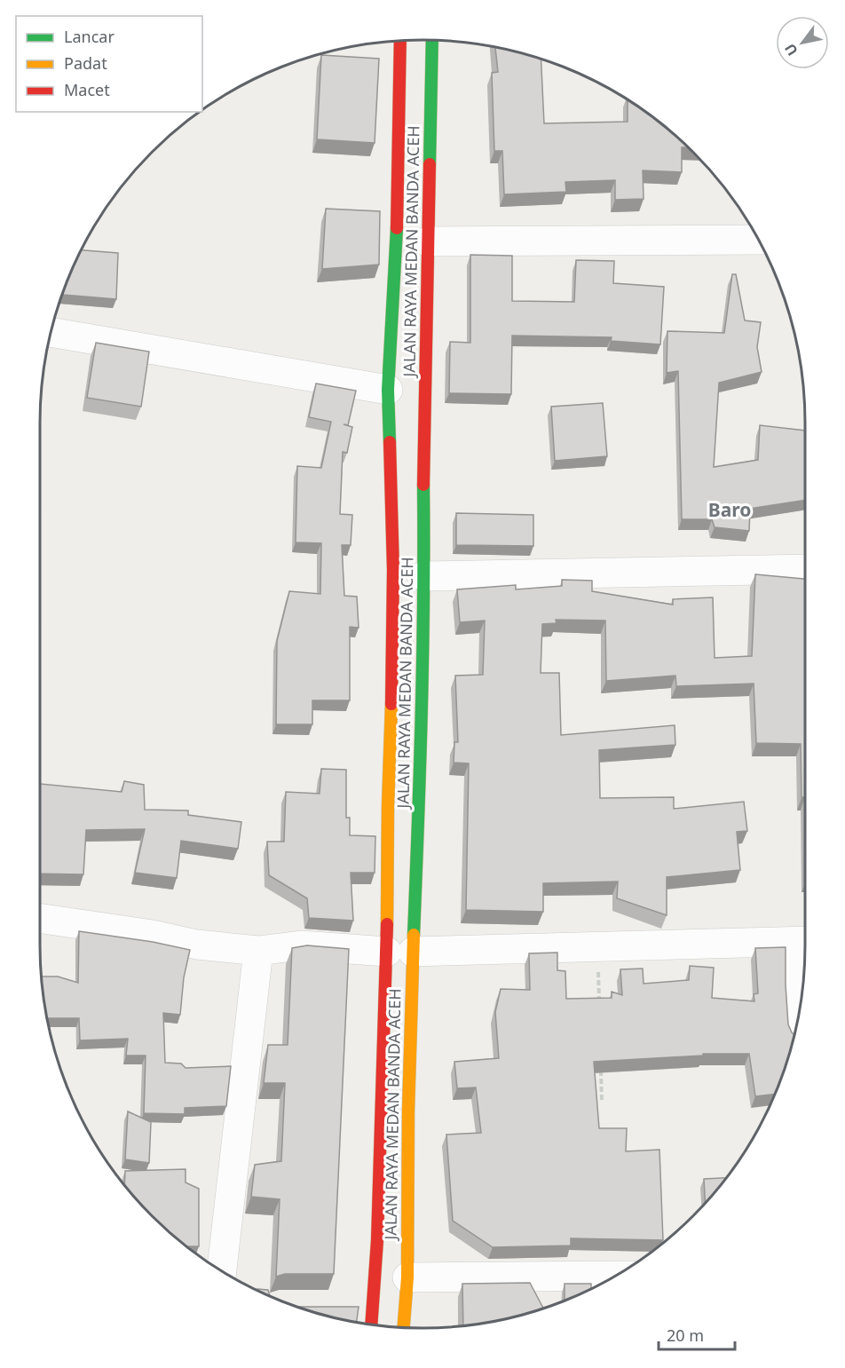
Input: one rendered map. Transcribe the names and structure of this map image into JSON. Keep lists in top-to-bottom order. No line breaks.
{"streets":{"highway":["JALAN RAYA MEDAN BANDA ACEH"]},"districts":["Baro"],"legend":["Lancar","Padat","Macet"],"scale_bar":"20 m","north":"bottom left"}
